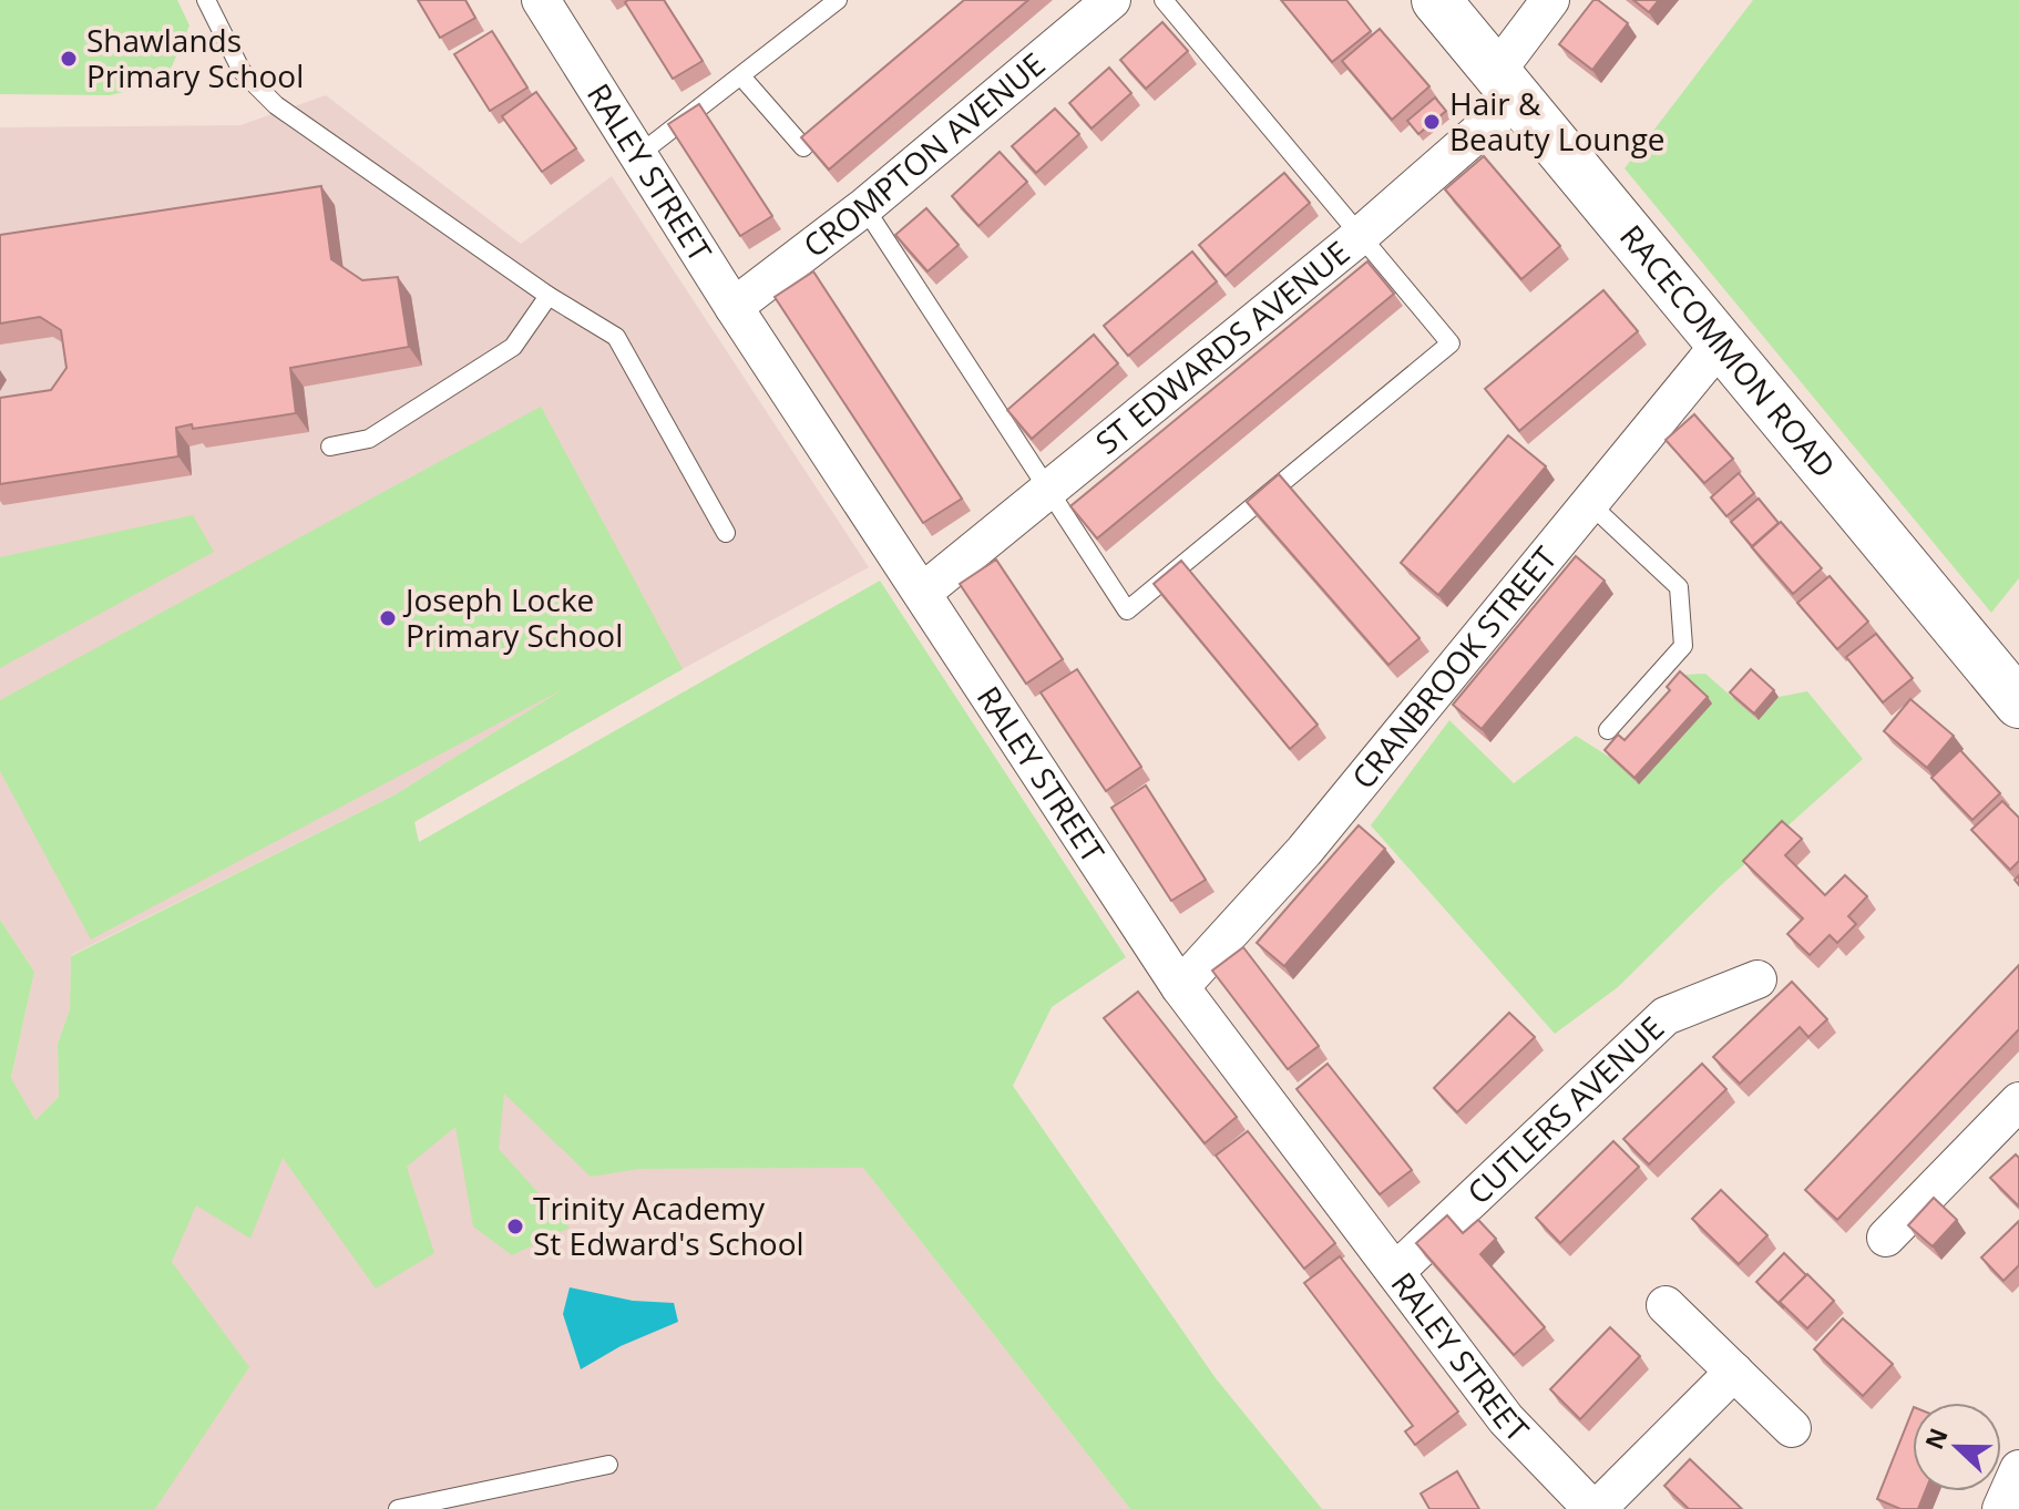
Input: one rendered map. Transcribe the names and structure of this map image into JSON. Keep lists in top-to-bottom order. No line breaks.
{"streets":{"street":["CROMPTON AVENUE","RALEY STREET","ST EDWARDS AVENUE","RACECOMMON ROAD","CRANBROOK STREET","CUTLERS AVENUE"]},"crossings":[["CROMPTON AVENUE","RALEY STREET"],["RALEY STREET","ST EDWARDS AVENUE"],["RALEY STREET","CRANBROOK STREET"],["RALEY STREET","CUTLERS AVENUE"],["ST EDWARDS AVENUE","RACECOMMON ROAD"],["RACECOMMON ROAD","CRANBROOK STREET"]],"places":["Shawlands Primary School","Hair & Beauty Lounge","Joseph Locke Primary School","Trinity Academy St Edward's School"],"north":"left"}
